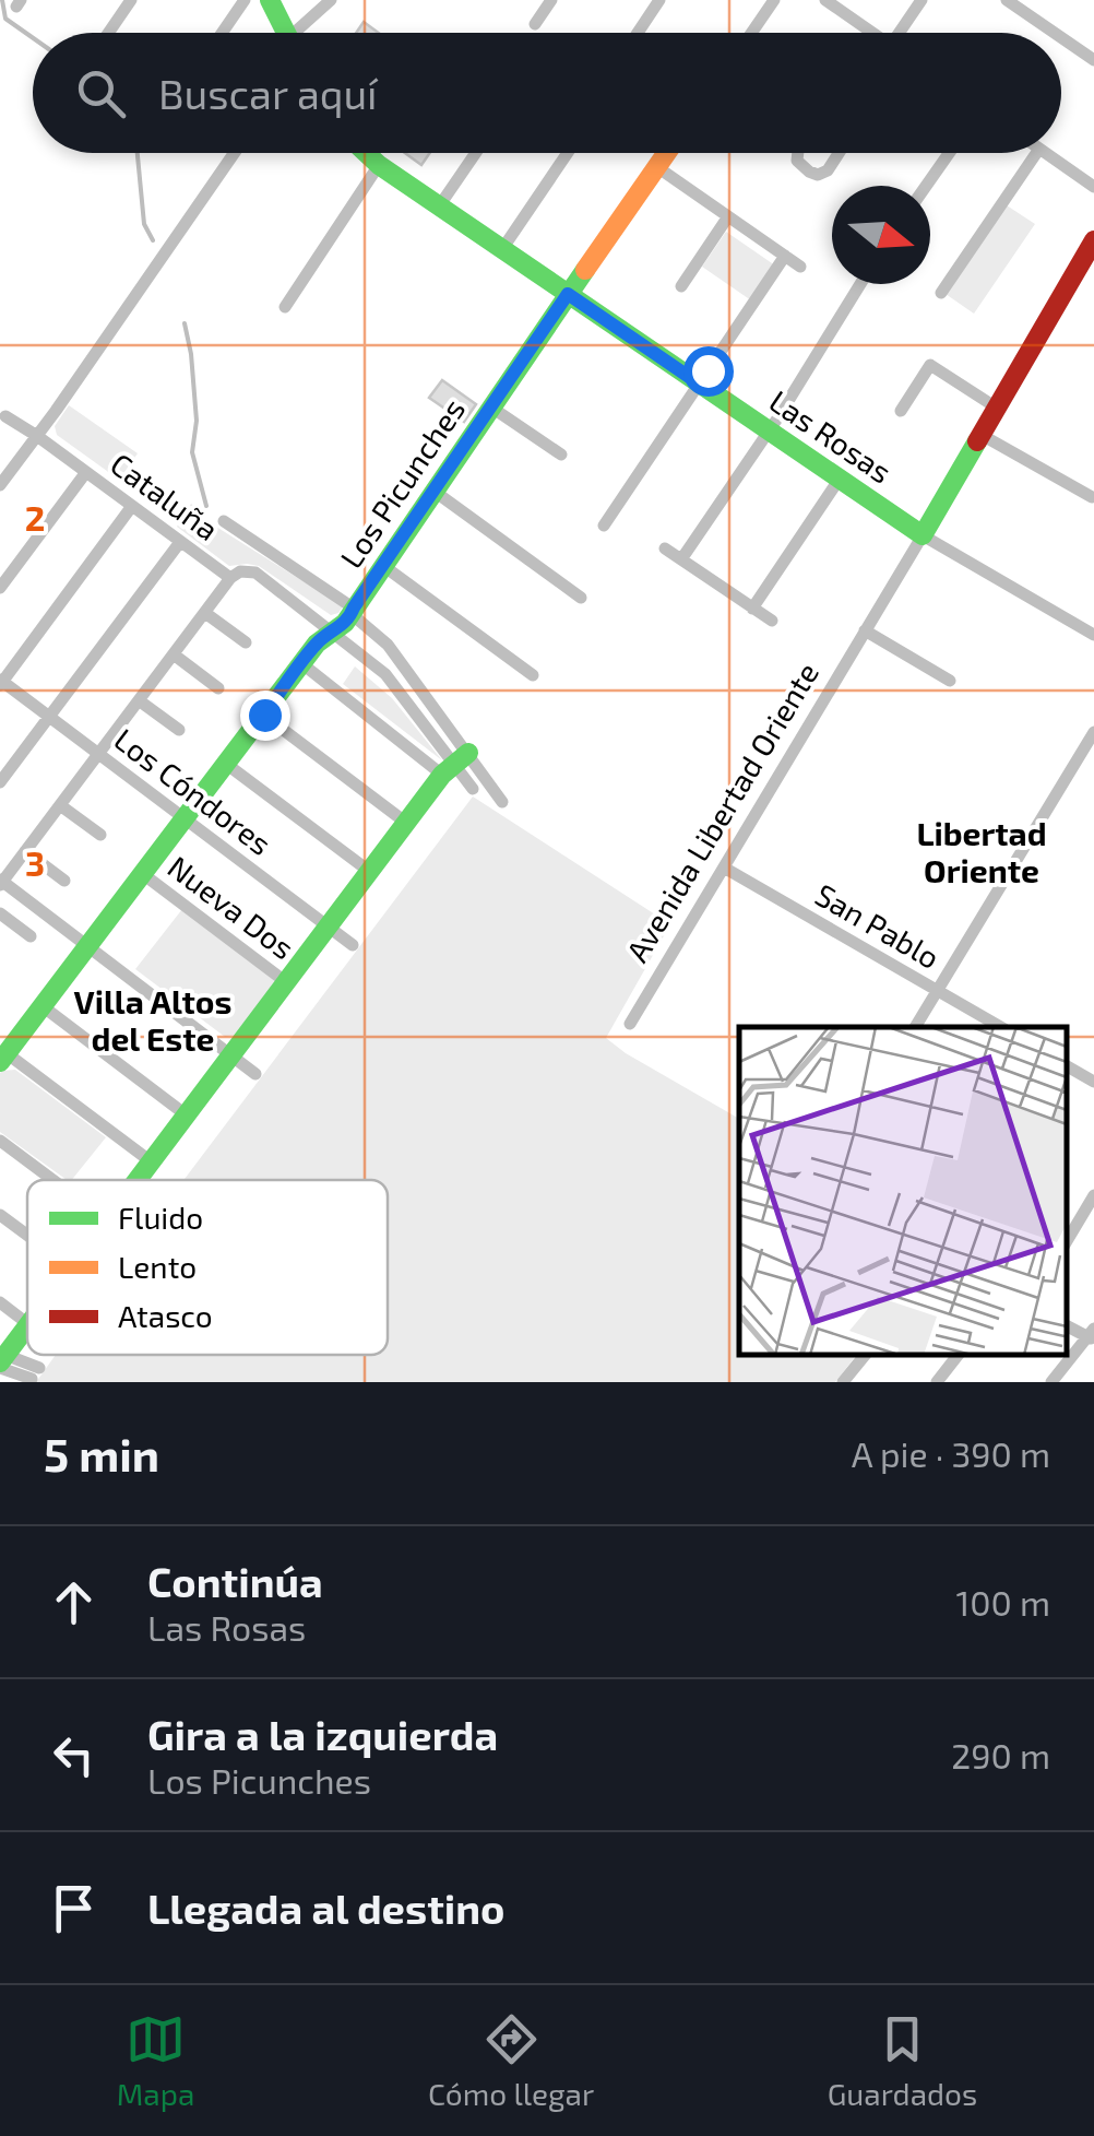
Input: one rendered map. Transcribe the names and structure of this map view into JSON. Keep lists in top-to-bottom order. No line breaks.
{"streets":{"street":["Las Rosas","Los Picunches","Cataluña","Los Cóndores","Avenida Libertad Oriente","Nueva Dos","San Pablo"]},"crossings":[["Las Rosas","Los Picunches"],["Las Rosas","Avenida Libertad Oriente"],["Los Picunches","Cataluña"],["Los Picunches","Los Cóndores"],["Los Picunches","Nueva Dos"],["Avenida Libertad Oriente","San Pablo"]],"districts":["Libertad Oriente","Villa Altos del Este"],"legend":["Fluido","Lento","Atasco"],"north":"right","page":{"search":"Buscar aquí","heading":["5 min","A pie · 390 m"],"list":[["Continúa","Las Rosas","100 m"],["Gira a la izquierda","Los Picunches","290 m"],"Llegada al destino"],"nav":["Mapa","Cómo llegar","Guardados"]},"grid":{"rows":["2","3"]}}
